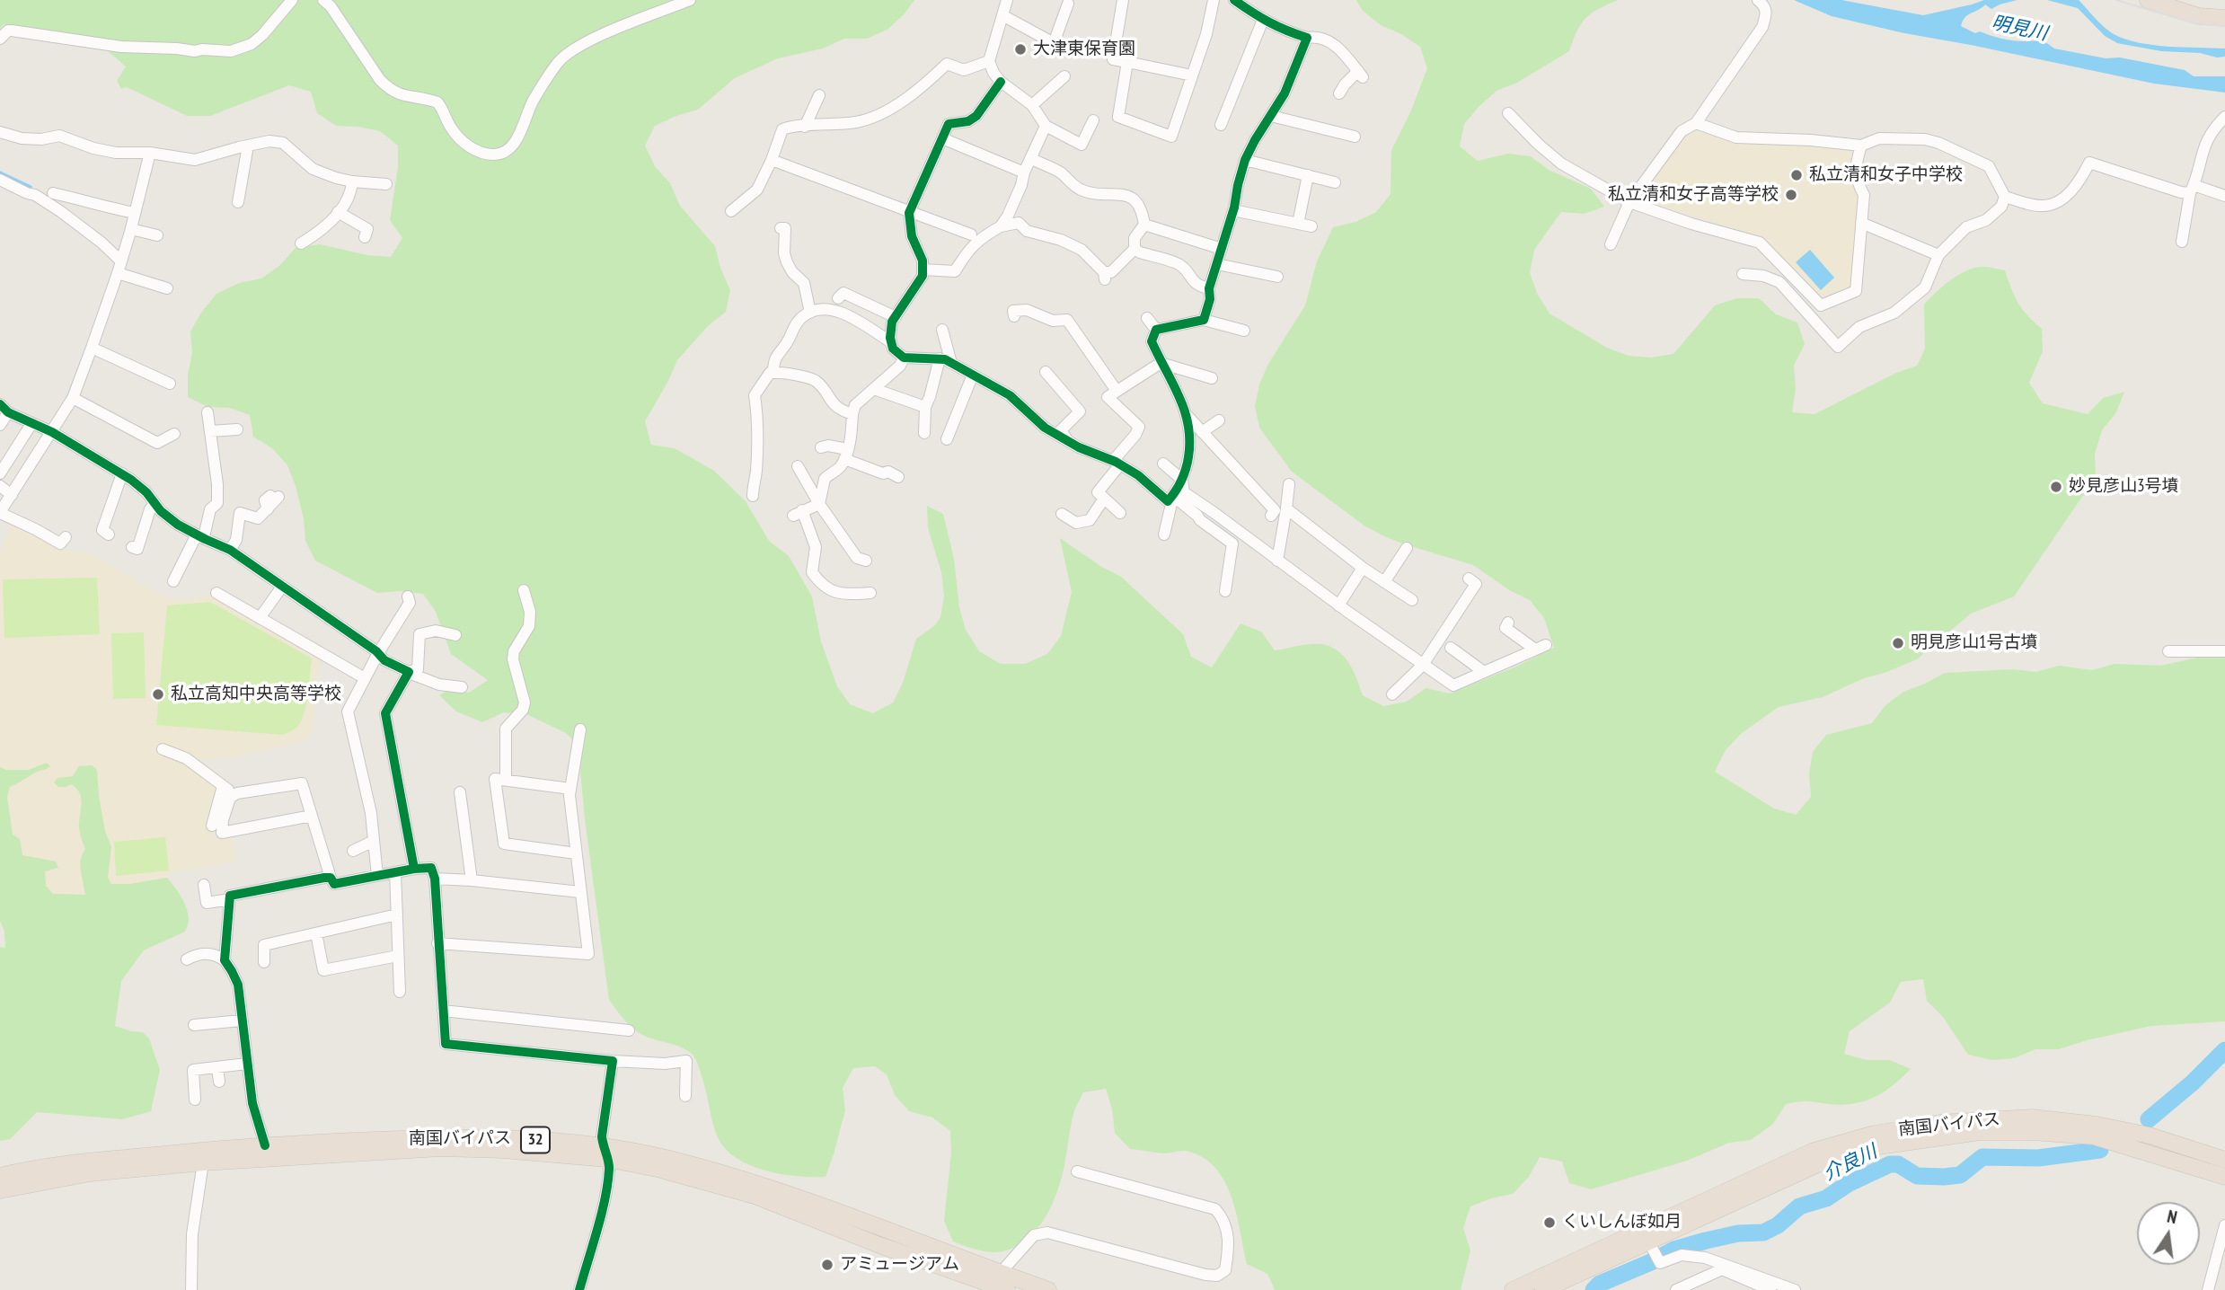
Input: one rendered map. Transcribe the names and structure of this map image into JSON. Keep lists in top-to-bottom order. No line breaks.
{"streets":{"highway":["南国バイパス","32"]},"water":["明見川","介良川"],"places":["大津東保育園","私立清和女子中学校","私立清和女子高等学校","妙見彦山3号墳","明見彦山1号古墳","私立高知中央高等学校","くいしんぼ如月","アミュージアム"],"north":"top"}
